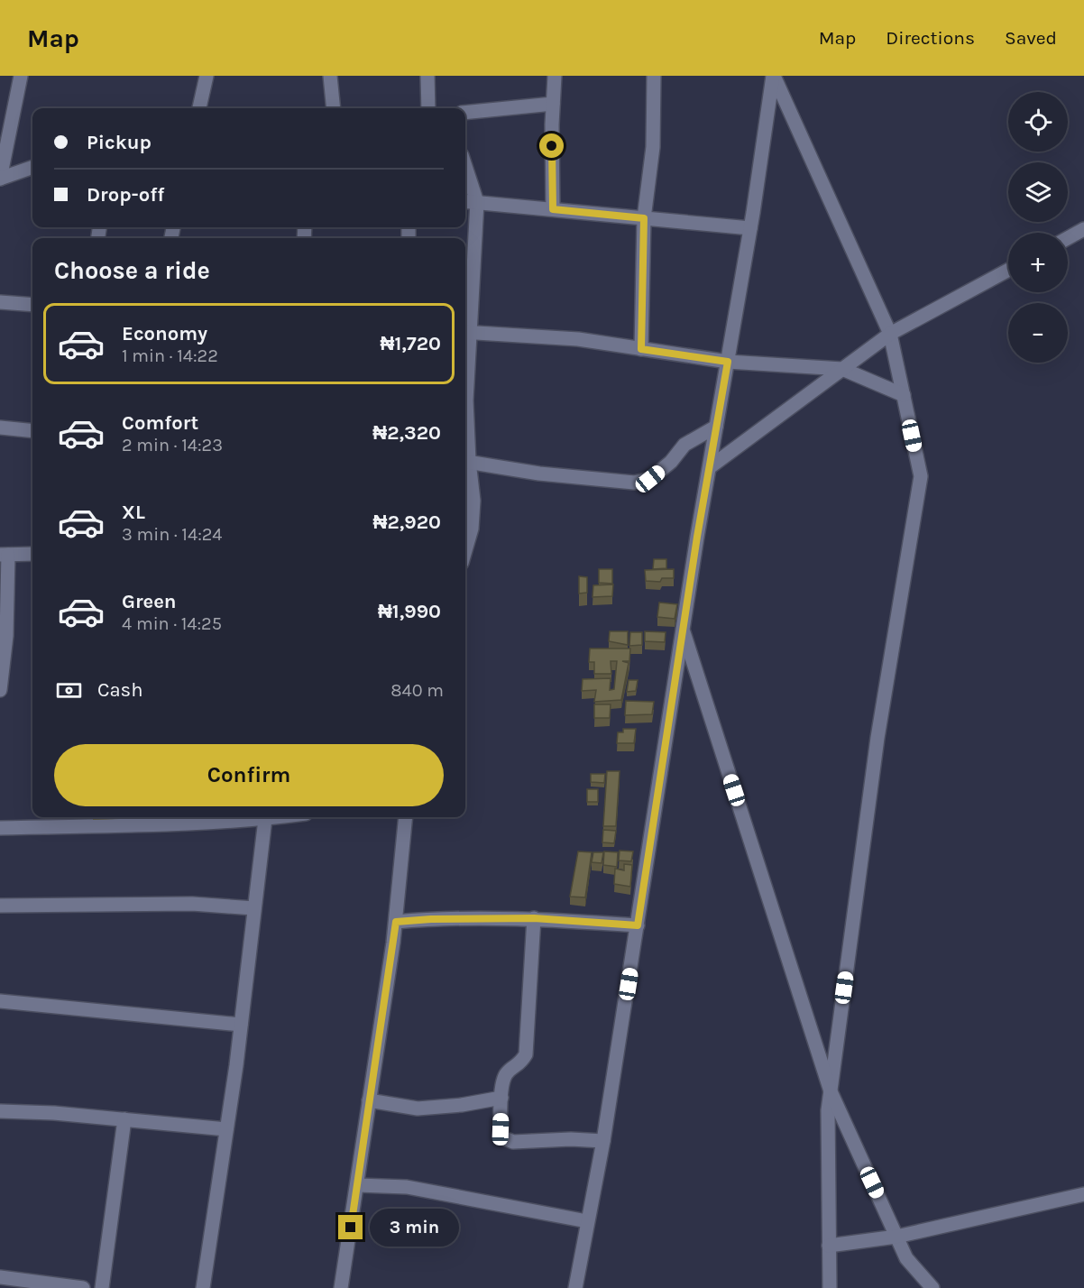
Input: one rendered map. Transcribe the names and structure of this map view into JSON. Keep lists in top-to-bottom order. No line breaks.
{"page":{"header":"Map","nav":["Map","Directions","Saved"],"map_buttons":["+","−"],"banner":["Pickup","Drop-off"],"heading":"Choose a ride","list":[{"name":"Economy","note":"1 min · 14:22","value":"₦1,720"},{"name":"Comfort","note":"2 min · 14:23","value":"₦2,320"},{"name":"XL","note":"3 min · 14:24","value":"₦2,920"},{"name":"Green","note":"4 min · 14:25","value":"₦1,990"}],"pay":["Cash","840 m"],"buttons":"Confirm","bubble":"3 min"}}
